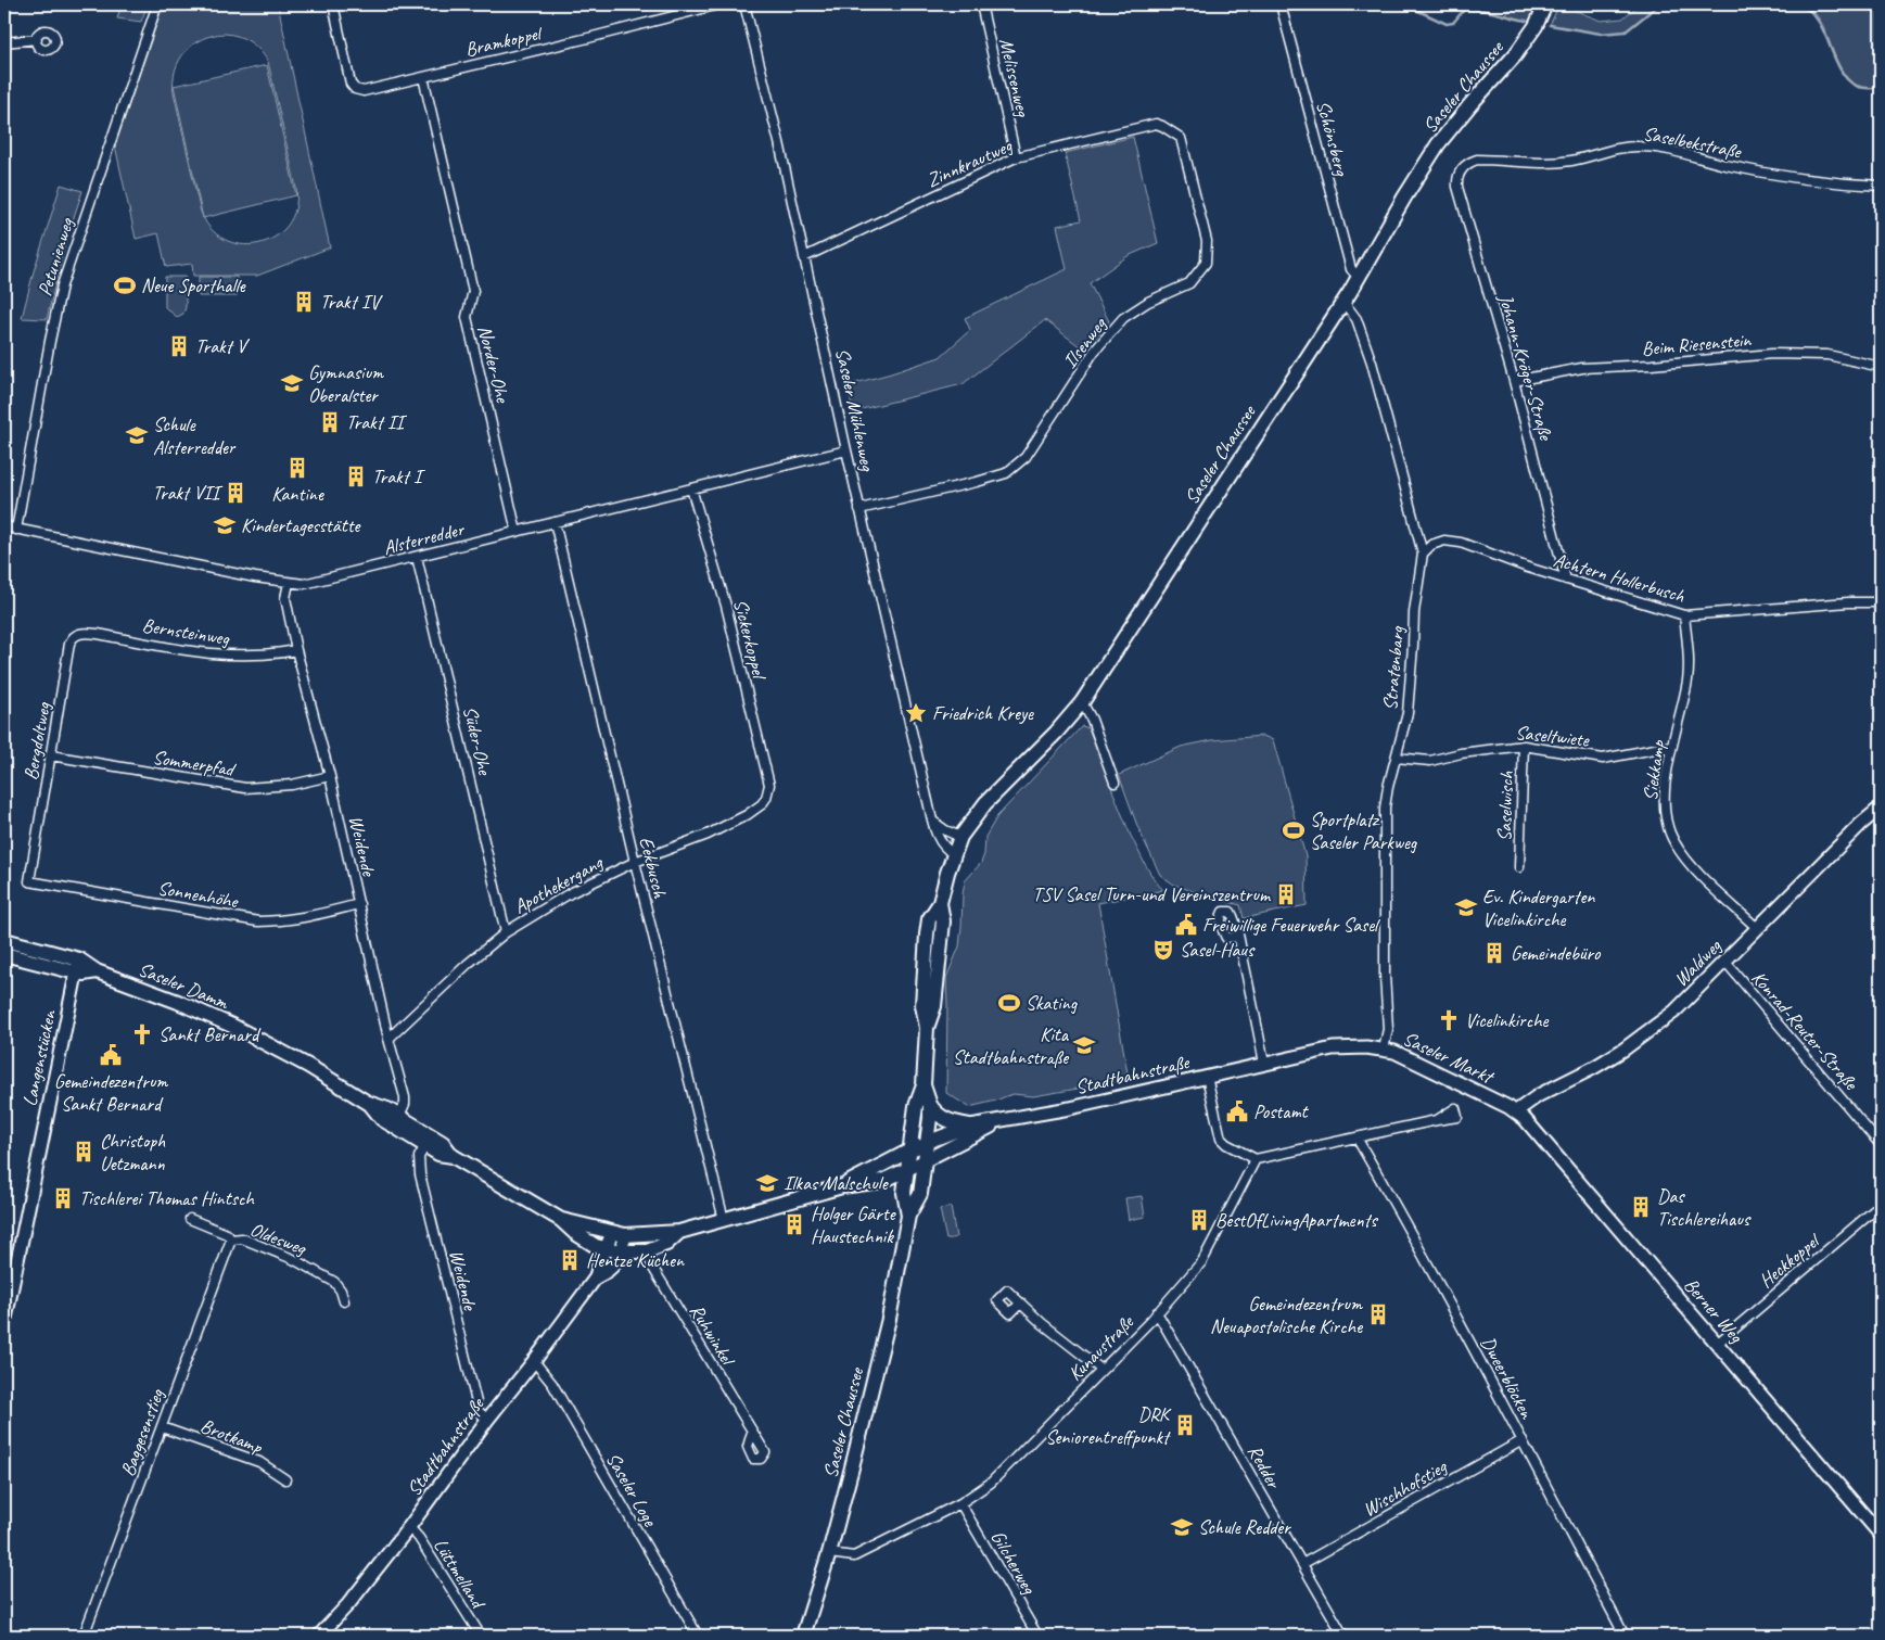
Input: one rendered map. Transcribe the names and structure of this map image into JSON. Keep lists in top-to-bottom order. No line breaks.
{"streets":{"main road":["Saseler Chaussee","Saseler Damm","Stadtbahnstraße"],"street":["Bramkoppel","Melissenweg","Schönsberg","Saselbekstraße","Zinnkrautweg","Petunienweg","Ilsenweg","Beim Riesenstein","Norder-Ohe","Johann-Kröger-Straße","Saseler Mühlenweg","Alsterredder","Achtern Hollerbusch","Bernsteinweg","Sickerkoppel","Stratenbarg","Saseltwiete","Süder-Ohe","Bergdoltweg","Sommerpfad","Siekkamp","Saselwisch","Weidende","Eekbusch","Apothekergang","Sonnenhöhe","Waldweg","Konrad-Reuter-Straße","Saseler Markt","Langenstücken","Oldesweg","Heckkoppel","Berner Weg","Ruhwinkel","Kunaustraße","Dweerblöcken","Baggesenstieg","Brotkamp","Redder","Wischhofstieg","Saseler Loge","Gilcherweg","Lüttmelland"]},"crossings":[["Bramkoppel","Norder-Ohe"],["Melissenweg","Zinnkrautweg"],["Saseler Chaussee","Schönsberg"],["Saseler Chaussee","Saseler Mühlenweg"],["Saseler Chaussee","Stratenbarg"],["Saseler Chaussee","Stadtbahnstraße"],["Saseler Chaussee","Kunaustraße"],["Saselbekstraße","Johann-Kröger-Straße"],["Zinnkrautweg","Ilsenweg"],["Zinnkrautweg","Saseler Mühlenweg"],["Petunienweg","Alsterredder"],["Ilsenweg","Saseler Mühlenweg"],["Beim Riesenstein","Johann-Kröger-Straße"],["Norder-Ohe","Alsterredder"],["Johann-Kröger-Straße","Achtern Hollerbusch"],["Saseler Mühlenweg","Alsterredder"],["Alsterredder","Sickerkoppel"],["Alsterredder","Süder-Ohe"],["Alsterredder","Weidende"],["Alsterredder","Eekbusch"],["Achtern Hollerbusch","Stratenbarg"],["Achtern Hollerbusch","Siekkamp"],["Bernsteinweg","Bergdoltweg"],["Bernsteinweg","Weidende"],["Sickerkoppel","Apothekergang"],["Stratenbarg","Saseltwiete"],["Stratenbarg","Saseler Markt"],["Saseltwiete","Siekkamp"],["Saseltwiete","Saselwisch"],["Süder-Ohe","Apothekergang"],["Bergdoltweg","Sommerpfad"],["Bergdoltweg","Sonnenhöhe"],["Sommerpfad","Weidende"],["Siekkamp","Waldweg"],["Weidende","Apothekergang"],["Weidende","Sonnenhöhe"],["Weidende","Saseler Damm"],["Weidende","Stadtbahnstraße"],["Eekbusch","Apothekergang"],["Eekbusch","Stadtbahnstraße"],["Waldweg","Konrad-Reuter-Straße"],["Waldweg","Saseler Markt"],["Waldweg","Berner Weg"],["Saseler Damm","Langenstücken"],["Saseler Damm","Stadtbahnstraße"],["Saseler Markt","Stadtbahnstraße"],["Saseler Markt","Berner Weg"],["Stadtbahnstraße","Ruhwinkel"],["Stadtbahnstraße","Saseler Loge"],["Stadtbahnstraße","Lüttmelland"],["Oldesweg","Baggesenstieg"],["Heckkoppel","Berner Weg"],["Kunaustraße","Redder"],["Kunaustraße","Gilcherweg"],["Dweerblöcken","Wischhofstieg"],["Baggesenstieg","Brotkamp"],["Redder","Wischhofstieg"]],"places":{"sports":["Neue Sporthalle","Sportplatz Saseler Parkweg","Skating"],"building":["Trakt IV","Trakt V","Trakt II","Kantine","Trakt I","Trakt VII","TSV Sasel Turn-und Vereinszentrum","Gemeindebüro","Christoph Uetzmann","Tischlerei Thomas Hintsch","Das Tischlereihaus","BestOfLivingApartments","Holger Gärte Haustechnik","Hentze Küchen","Gemeindezentrum Neuapostolische Kirche","DRK Seniorentreffpunkt"],"school or university":["Gymnasium Oberalster","Schule Alsterredder","Kindertagesstätte","Ev. Kindergarten Vicelinkirche","Kita Stadtbahnstraße","Ilkas Malschule","Schule Redder"],"place":["Friedrich Kreye"],"public building":["Freiwillige Feuerwehr Sasel","Gemeindezentrum Sankt Bernard","Postamt"],"theatre":["Sasel-Haus"],"church":["Vicelinkirche","Sankt Bernard"]}}
